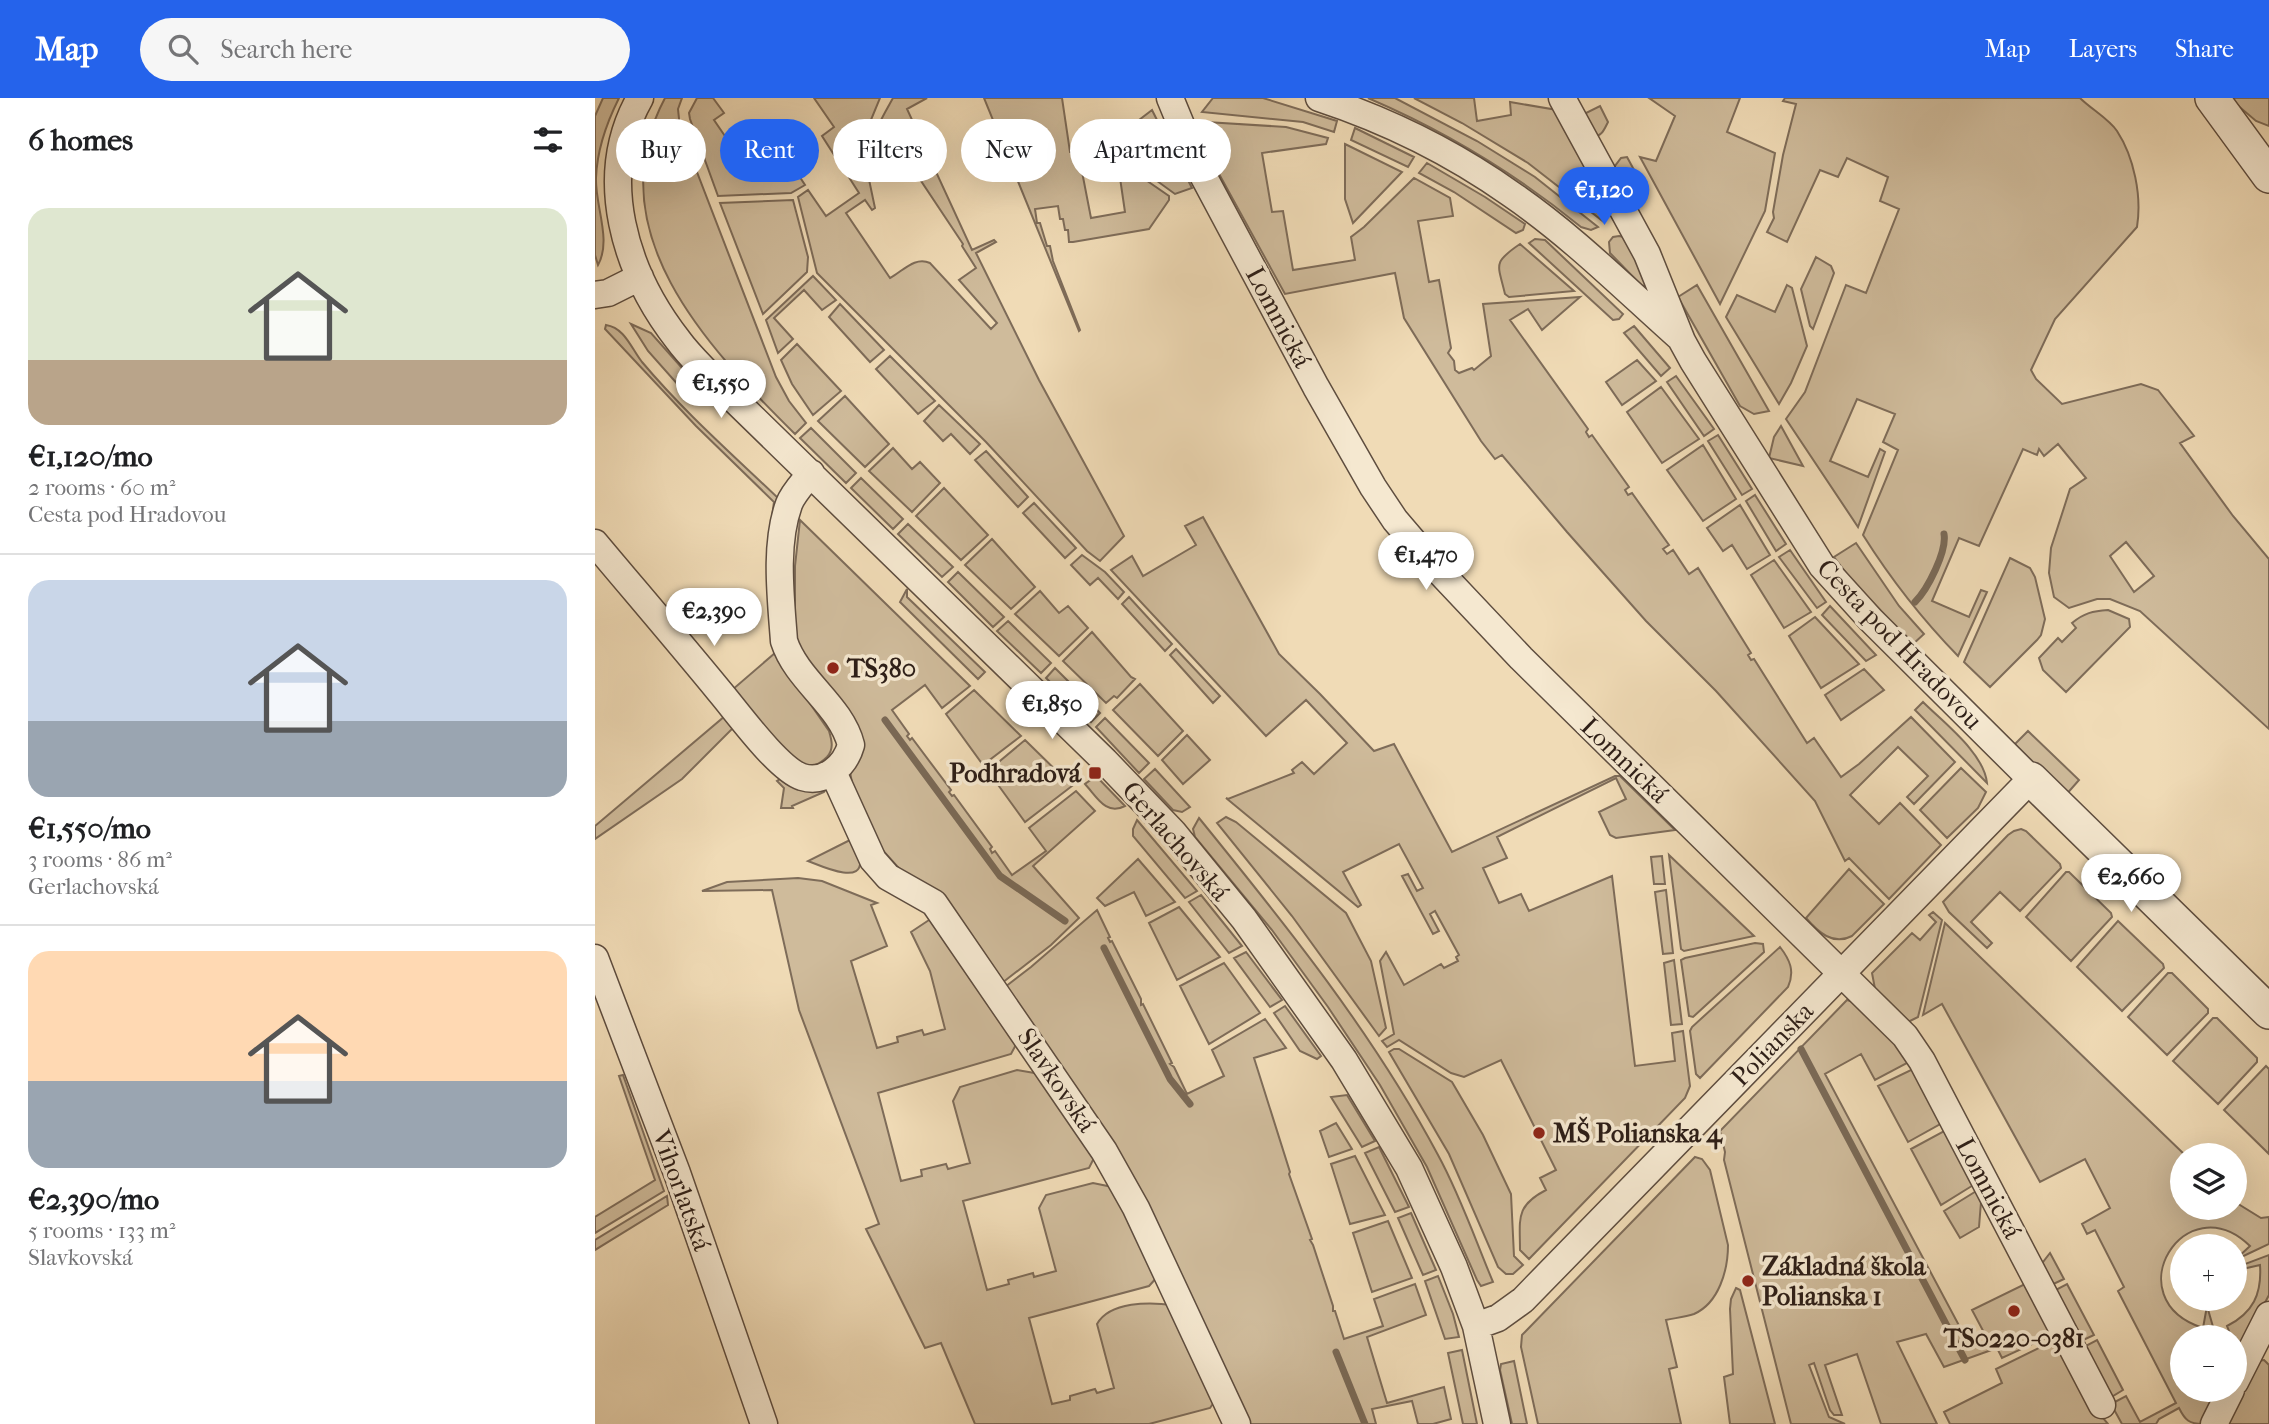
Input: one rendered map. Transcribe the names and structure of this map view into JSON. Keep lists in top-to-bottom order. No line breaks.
{"streets":{"street":["Lomnická","Cesta pod Hradovou","Gerlachovská","Polianska","Slavkovská","Vihorlatská"]},"crossings":[["Lomnická","Polianska"],["Cesta pod Hradovou","Polianska"],["Gerlachovská","Polianska"]],"places":{"other":["TS380","MŠ Polianska 4","Základná škola Polianska 1","TS0220-0381"],"transit":["Podhradová"]},"page":{"header":"Map","search":"Search here","nav":["Map","Layers","Share"],"heading":"6 homes","chip":["Buy","Rent","Filters","New","Apartment"],"price":["€1,120","€1,550","€1,470","€2,390","€1,850","€2,660"],"list":[{"name":"€1,120/mo","note":"2 rooms · 60 m² · Cesta pod Hradovou"},{"name":"€1,550/mo","note":"3 rooms · 86 m² · Gerlachovská"},{"name":"€2,390/mo","note":"5 rooms · 133 m² · Slavkovská"}],"map_buttons":["+","−"]}}
